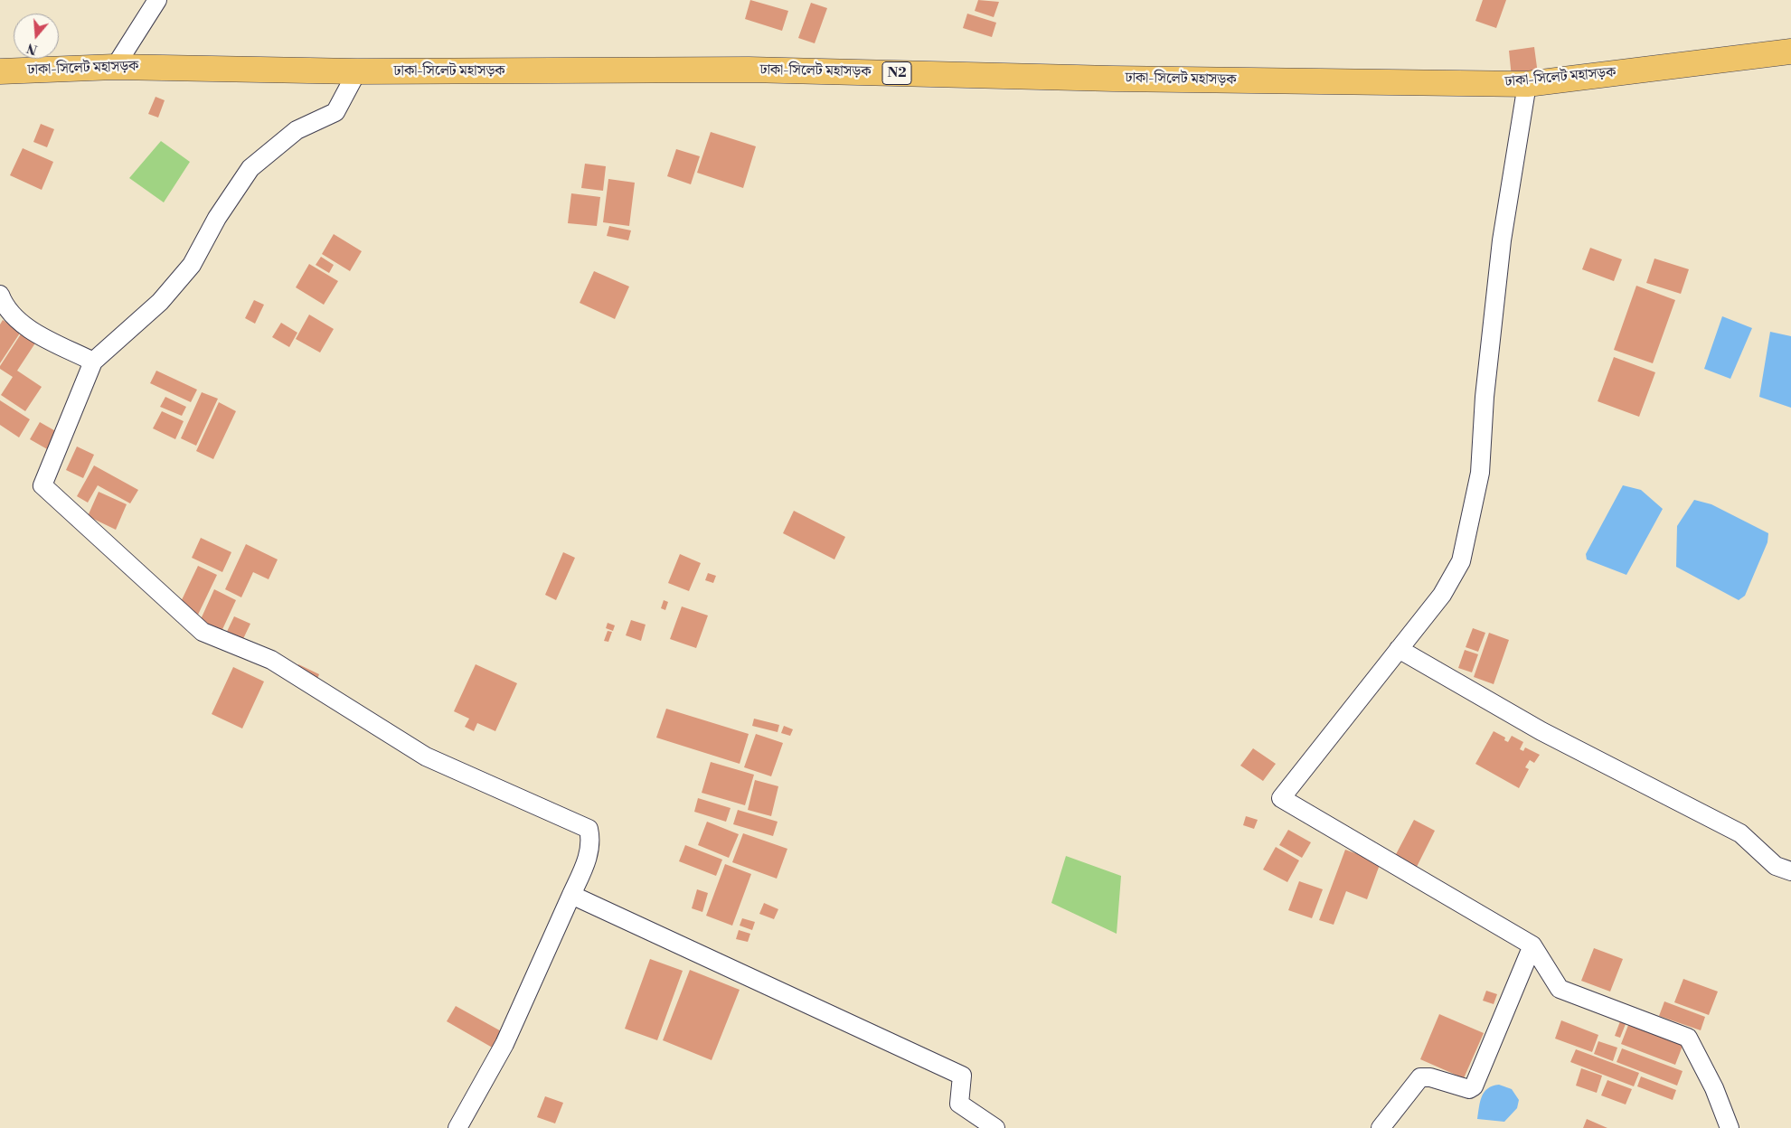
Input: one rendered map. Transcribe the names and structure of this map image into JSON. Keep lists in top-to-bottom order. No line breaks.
{"streets":{"highway":["ঢাকা-সিলেট মহাসড়ক","N2"]},"north":"bottom"}
